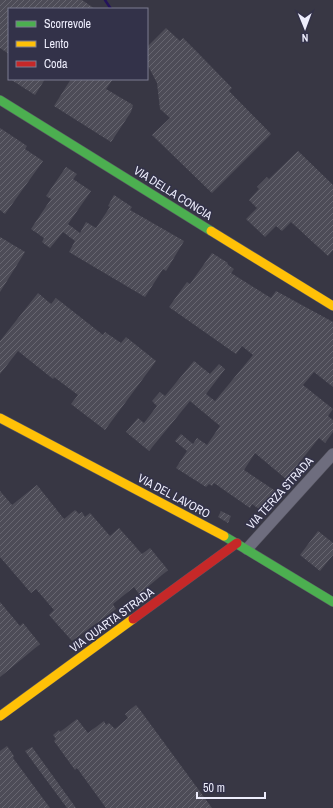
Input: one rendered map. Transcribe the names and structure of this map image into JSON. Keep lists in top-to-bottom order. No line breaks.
{"streets":{"street":["VIA DELLA CONCIA","VIA TERZA STRADA","VIA DEL LAVORO","VIA QUARTA STRADA"]},"crossings":[["VIA TERZA STRADA","VIA DEL LAVORO"],["VIA TERZA STRADA","VIA QUARTA STRADA"],["VIA DEL LAVORO","VIA QUARTA STRADA"]],"legend":["Scorrevole","Lento","Coda"],"scale_bar":"50 m","north":"bottom"}
